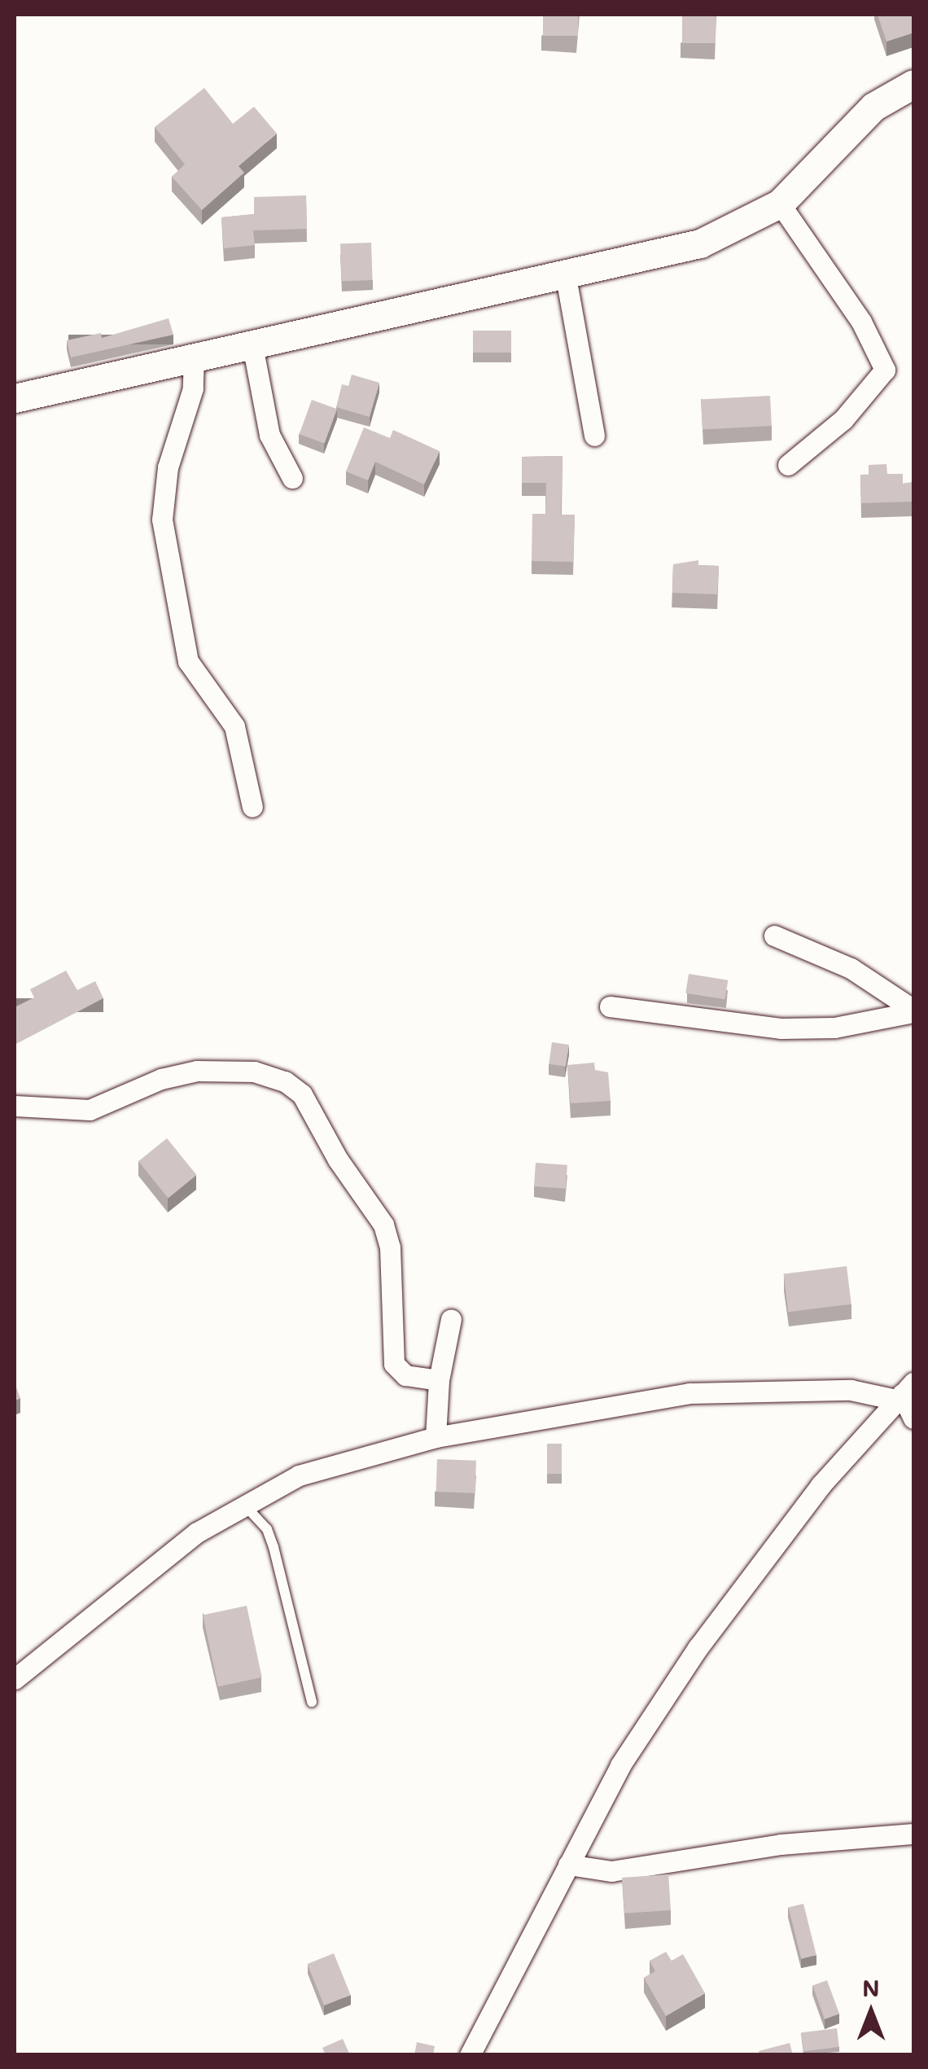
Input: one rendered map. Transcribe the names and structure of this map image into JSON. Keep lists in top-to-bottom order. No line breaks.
{"north":"top"}
